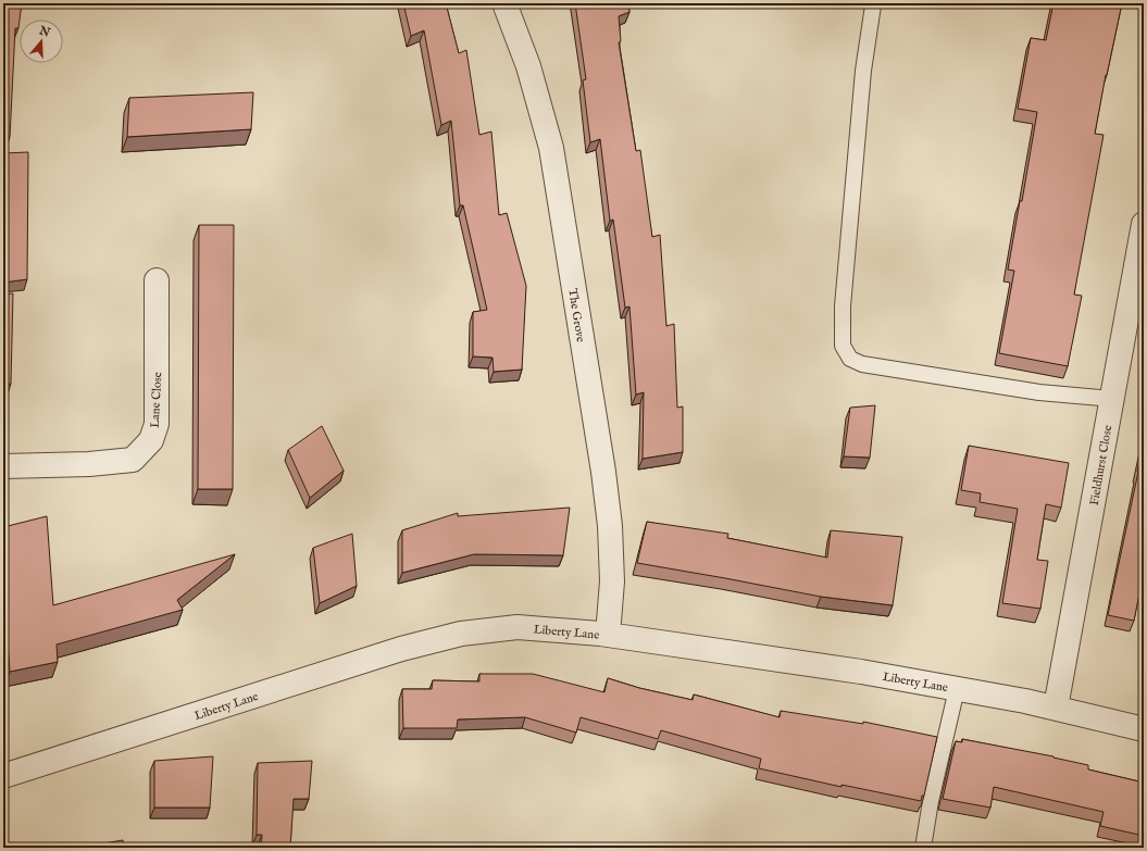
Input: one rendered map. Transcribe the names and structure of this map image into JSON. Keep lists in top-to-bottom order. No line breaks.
{"streets":{"street":["The Grove","Lane Close","Fieldhurst Close","Liberty Lane"]},"crossings":[["The Grove","Liberty Lane"],["Fieldhurst Close","Liberty Lane"]],"north":"top"}
